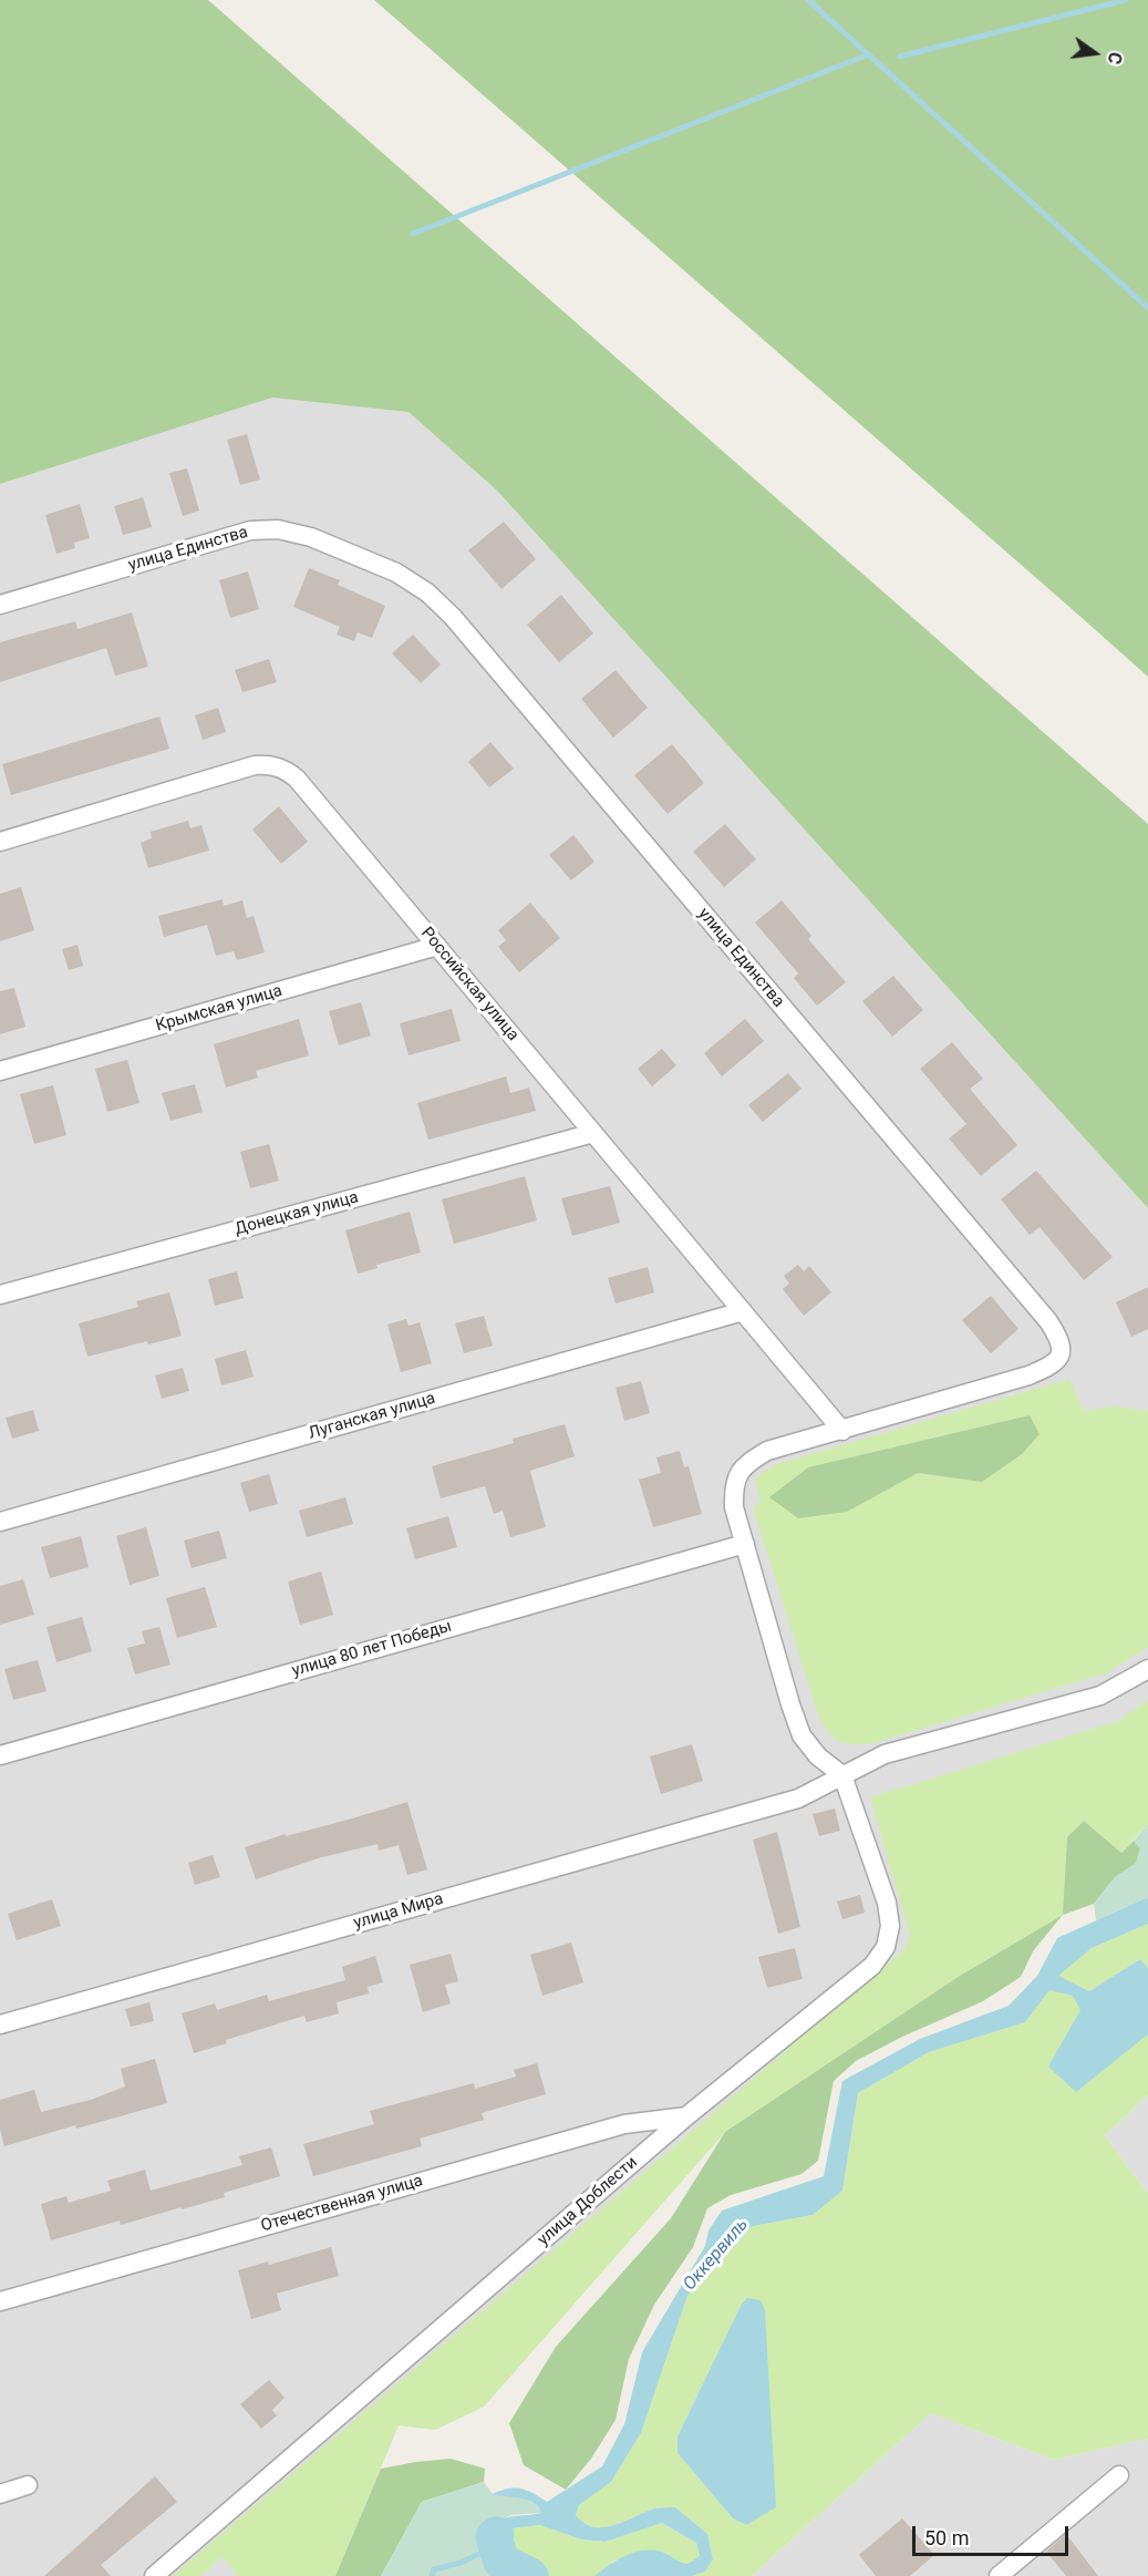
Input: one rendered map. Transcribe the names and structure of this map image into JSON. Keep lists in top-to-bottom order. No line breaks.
{"streets":{"street":["улица Единства","Российская улица","Крымская улица","Донецкая улица","Луганская улица","улица 80 лет Победы","улица Мира","улица Доблести","Отечественная улица"]},"crossings":[["улица Единства","Российская улица"],["улица Единства","улица 80 лет Победы"],["улица Единства","улица Мира"],["улица Единства","улица Доблести"],["Российская улица","Крымская улица"],["Российская улица","Донецкая улица"],["Российская улица","Луганская улица"],["улица Мира","улица Доблести"],["улица Доблести","Отечественная улица"]],"water":["Оккервиль"],"scale_bar":"50 m","north":"right"}
